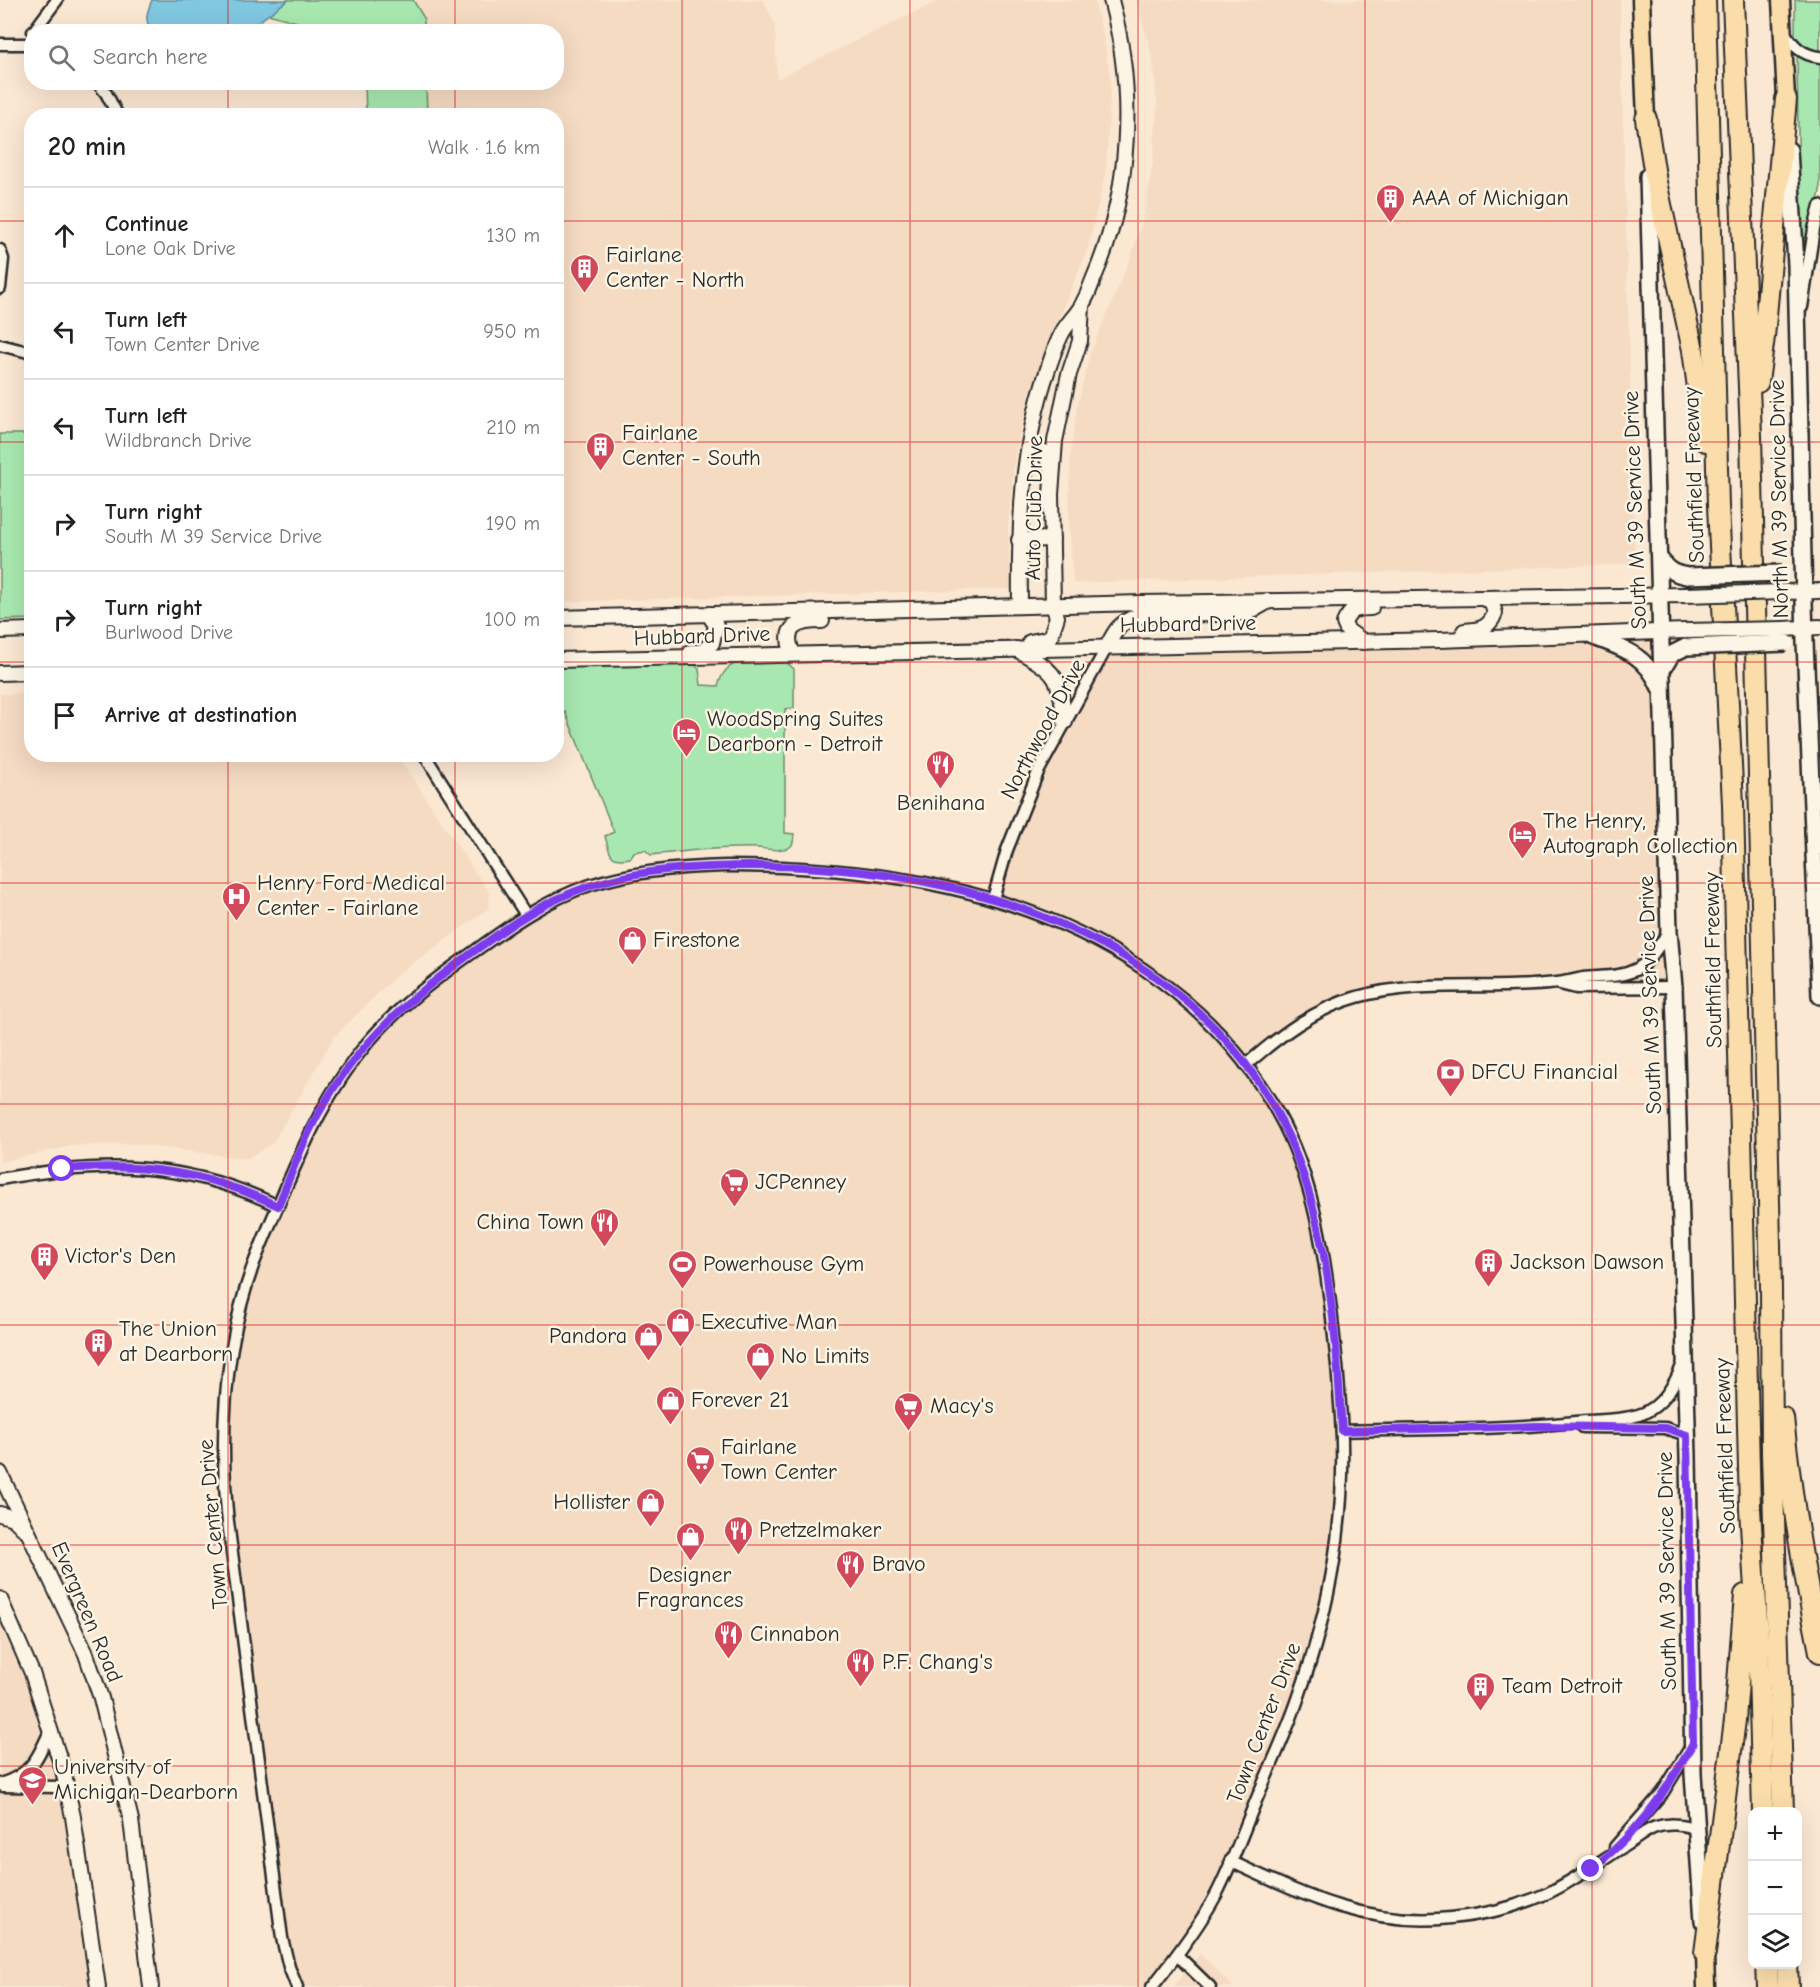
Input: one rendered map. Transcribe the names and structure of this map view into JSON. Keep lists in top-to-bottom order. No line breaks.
{"streets":{"highway":["Southfield Freeway"],"main road":["North M 39 Service Drive","South M 39 Service Drive"],"street":["Auto Club Drive","Hubbard Drive","Northwood Drive","Town Center Drive","Evergreen Road"]},"crossings":[["North M 39 Service Drive","Hubbard Drive"],["Auto Club Drive","Hubbard Drive"],["South M 39 Service Drive","Hubbard Drive"],["Hubbard Drive","Northwood Drive"],["Northwood Drive","Town Center Drive"]],"places":{"building":["AAA of Michigan","Fairlane Center - North","Fairlane Center - South","Victor's Den","Jackson Dawson","The Union at Dearborn","Team Detroit"],"hotel":["WoodSpring Suites Dearborn - Detroit","The Henry, Autograph Collection"],"restaurant":["Benihana","China Town","Pretzelmaker","Bravo","Cinnabon","P.F. Chang's"],"hospital":["Henry Ford Medical Center - Fairlane"],"shop":["Firestone","Executive Man","Pandora","No Limits","Forever 21","Hollister","Designer Fragrances"],"bank":["DFCU Financial"],"supermarket":["JCPenney","Macy's","Fairlane Town Center"],"sports":["Powerhouse Gym"],"school or university":["University of Michigan-Dearborn"]},"page":{"search":"Search here","heading":["20 min","Walk · 1.6 km"],"list":[["Continue","Lone Oak Drive","130 m"],["Turn left","Town Center Drive","950 m"],["Turn left","Wildbranch Drive","210 m"],["Turn right","South M 39 Service Drive","190 m"],["Turn right","Burlwood Drive","100 m"],"Arrive at destination"],"map_buttons":["+","−"]}}
